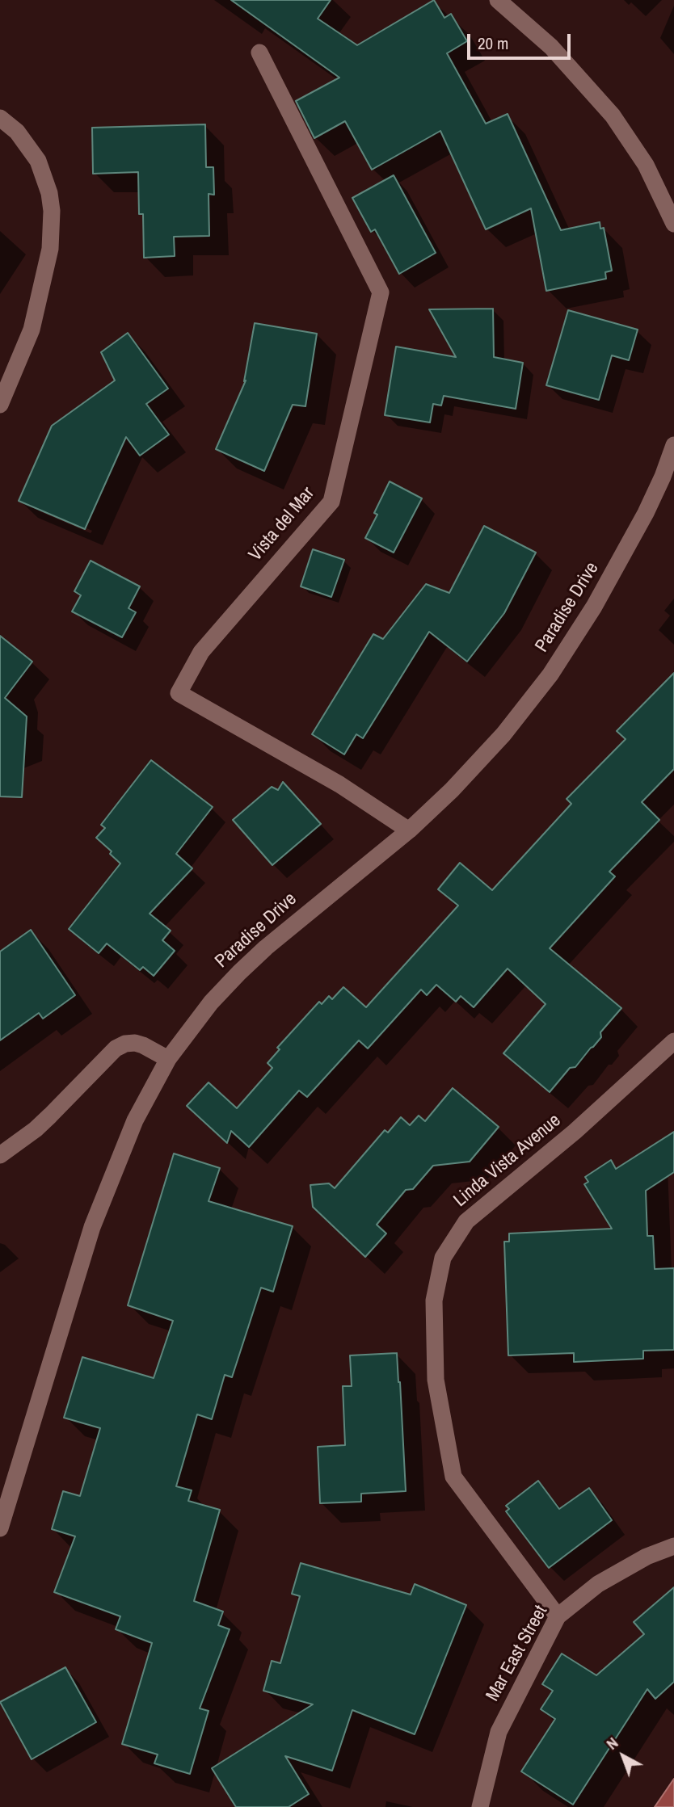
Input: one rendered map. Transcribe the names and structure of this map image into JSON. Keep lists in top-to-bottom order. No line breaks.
{"streets":{"street":["Vista del Mar","Paradise Drive","Linda Vista Avenue","Mar East Street"]},"crossings":[["Vista del Mar","Paradise Drive"],["Linda Vista Avenue","Mar East Street"]],"scale_bar":"20 m","north":"top left"}
